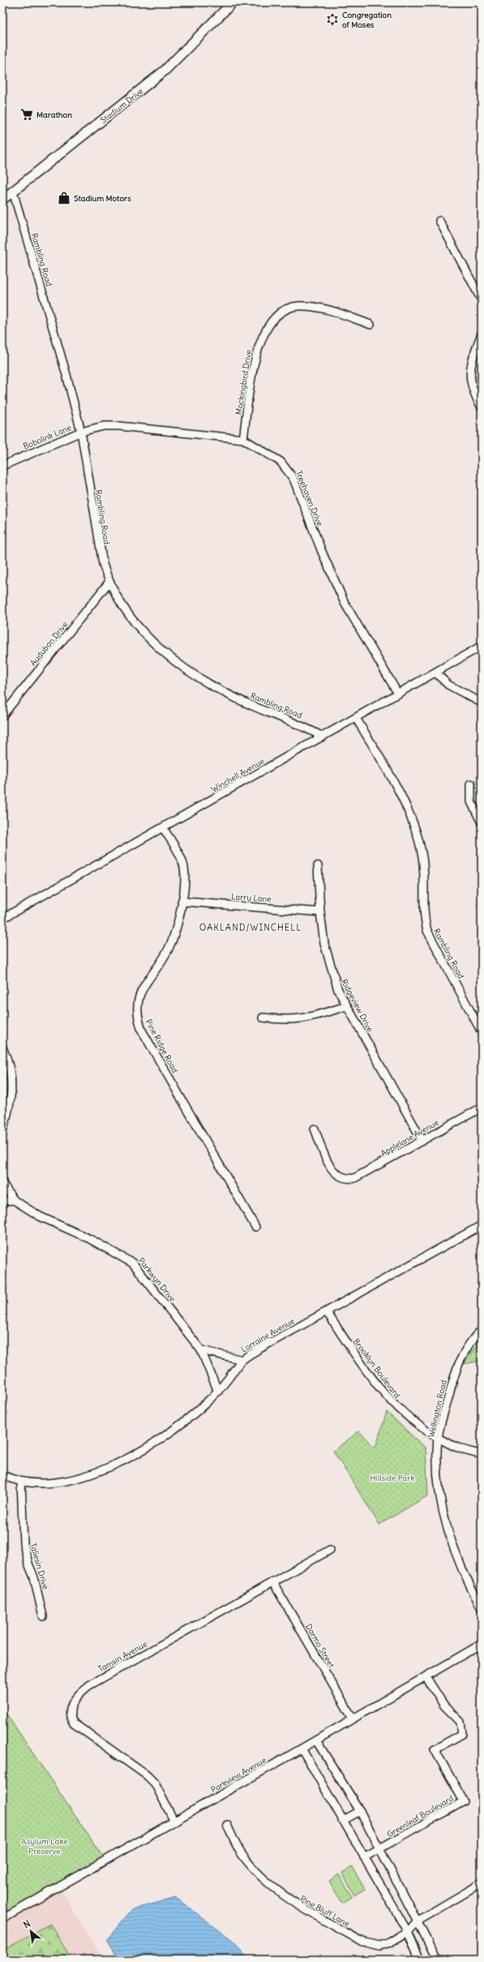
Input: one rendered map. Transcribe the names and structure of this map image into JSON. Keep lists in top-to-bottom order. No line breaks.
{"streets":{"main road":["Stadium Drive"],"street":["Rambling Road","Mockingbird Drive","Bobolink Lane","Treehaven Drive","Audubon Drive","Winchell Avenue","Larry Lane","Ridgeview Drive","Pine Ridge Road","Applelane Avenue","Parkwyn Drive","Lorraine Avenue","Brooklyn Boulevard","Wellington Road","Taliesin Drive","Darmo Street","Tamsin Avenue","Parkview Avenue","Greenleaf Boulevard","Pine Bluff Lane"]},"crossings":[["Stadium Drive","Rambling Road"],["Rambling Road","Bobolink Lane"],["Rambling Road","Treehaven Drive"],["Rambling Road","Audubon Drive"],["Rambling Road","Winchell Avenue"],["Mockingbird Drive","Treehaven Drive"],["Bobolink Lane","Treehaven Drive"],["Treehaven Drive","Winchell Avenue"],["Winchell Avenue","Pine Ridge Road"],["Larry Lane","Ridgeview Drive"],["Larry Lane","Pine Ridge Road"],["Ridgeview Drive","Applelane Avenue"],["Parkwyn Drive","Lorraine Avenue"],["Lorraine Avenue","Brooklyn Boulevard"],["Lorraine Avenue","Taliesin Drive"],["Brooklyn Boulevard","Wellington Road"],["Darmo Street","Tamsin Avenue"],["Darmo Street","Parkview Avenue"],["Tamsin Avenue","Parkview Avenue"],["Parkview Avenue","Greenleaf Boulevard"]],"districts":["OAKLAND/WINCHELL"],"parks":["Hillside Park","Asylum Lake Preserve"],"places":{"synagogue":["Congregation of Moses"],"supermarket":["Marathon"],"shop":["Stadium Motors"]},"north":"top left"}
